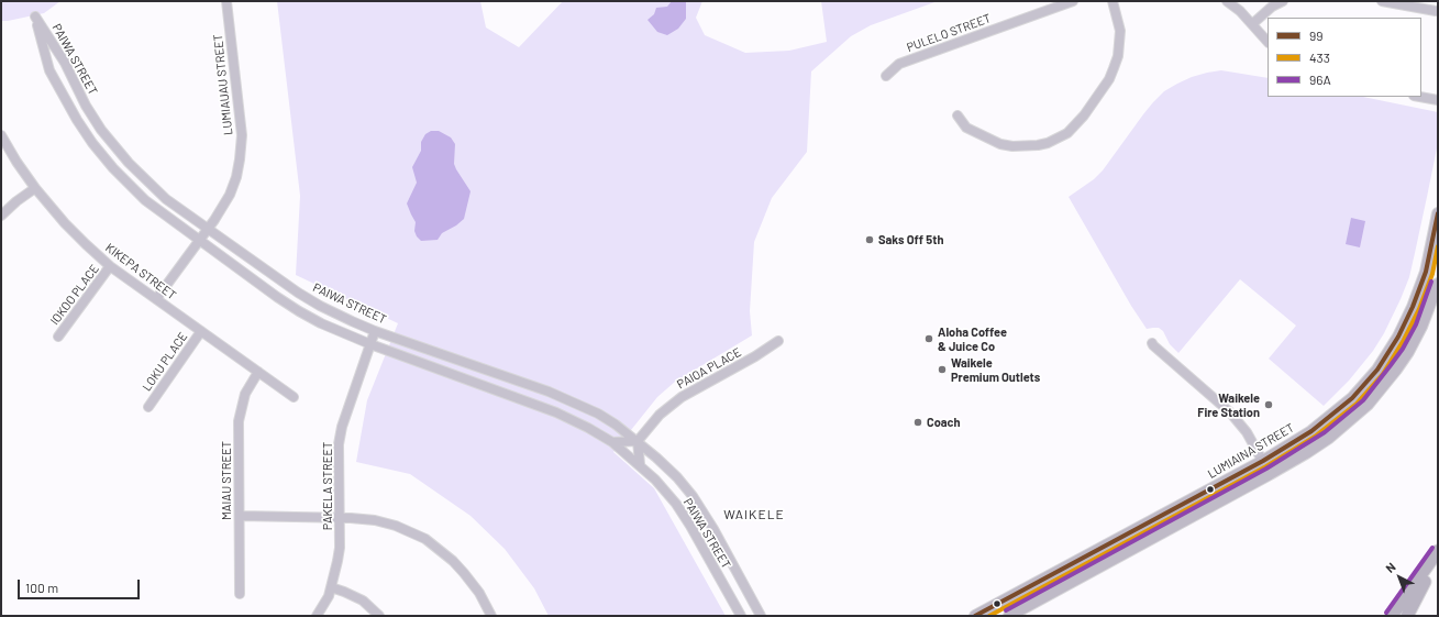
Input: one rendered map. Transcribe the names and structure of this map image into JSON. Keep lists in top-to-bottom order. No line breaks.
{"streets":{"main road":["LUMIAINA STREET"],"street":["PULELO STREET","PAIWA STREET","LUMIAUAU STREET","KIKEPA STREET","IOKOO PLACE","LOKU PLACE","PAIOA PLACE","MAIAU STREET","PAKELA STREET"]},"crossings":[["PAIWA STREET","LUMIAUAU STREET"],["PAIWA STREET","PAIOA PLACE"],["PAIWA STREET","PAKELA STREET"],["LUMIAUAU STREET","KIKEPA STREET"],["KIKEPA STREET","IOKOO PLACE"],["KIKEPA STREET","LOKU PLACE"],["KIKEPA STREET","MAIAU STREET"]],"districts":["WAIKELE"],"places":["Saks Off 5th","Aloha Coffee & Juice Co","Waikele Premium Outlets","Waikele Fire Station","Coach"],"lines":["transit line 99","transit line 433","transit line 96A"],"legend":["99","433","96A"],"scale_bar":"100 m","north":"top left"}
